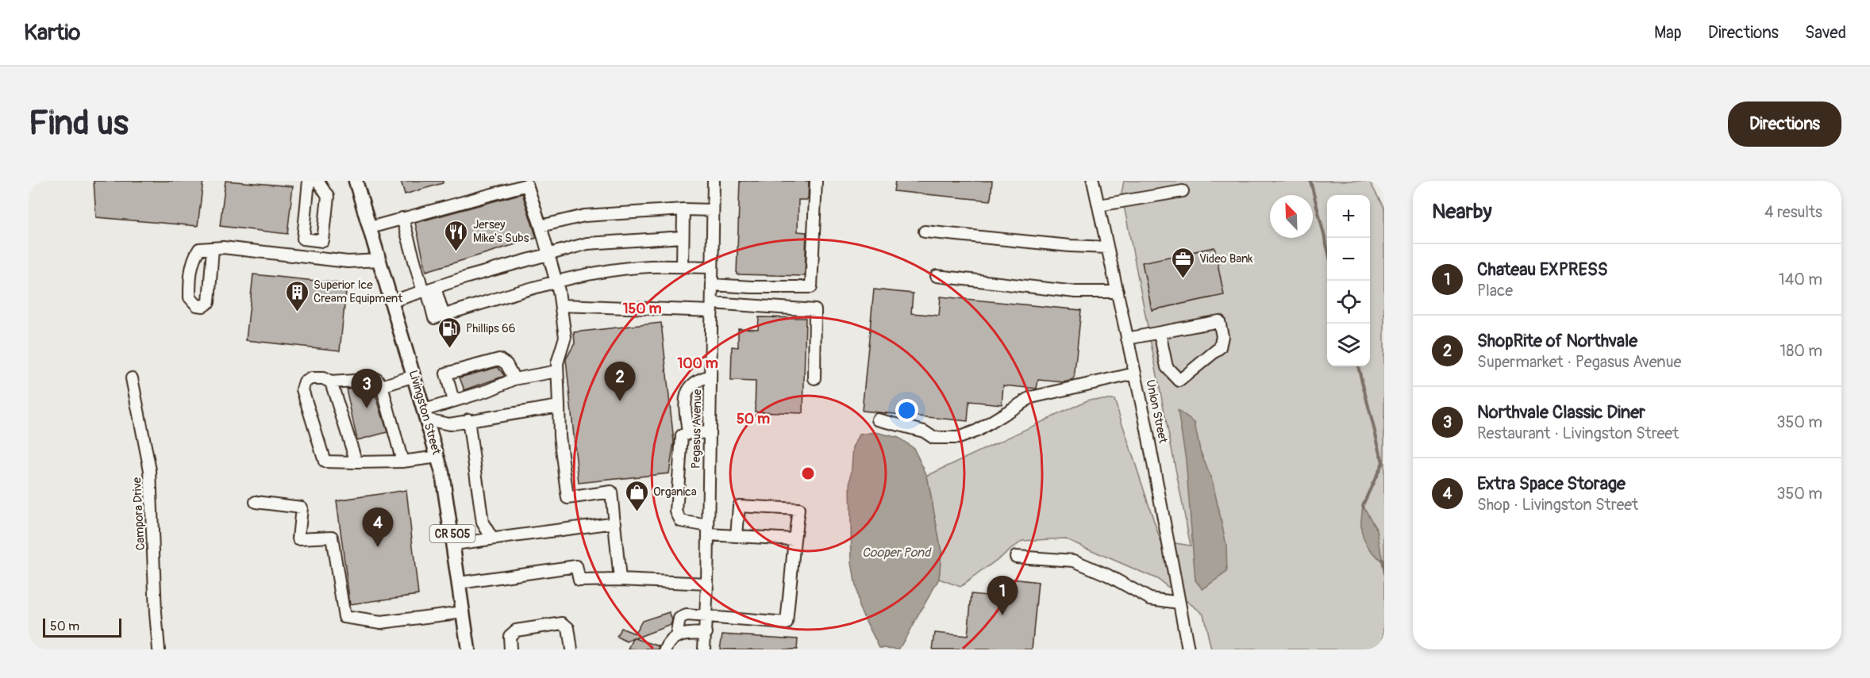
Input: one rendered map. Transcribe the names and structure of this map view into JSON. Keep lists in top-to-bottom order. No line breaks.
{"streets":{"main road":["Livingston Street","CR 505"],"street":["Union Street","Pegasus Avenue","Campora Drive"]},"water":["Cooper Pond"],"places":{"restaurant":["Jersey Mike's Subs"],"office":["Video Bank"],"building":["Superior Ice Cream Equipment"],"fuel station":["Phillips 66"],"shop":["Organica"]},"scale_bar":"50 m","north":"top left","page":{"header":"Kartio","nav":["Map","Directions","Saved"],"buttons":"Directions","title":"Find us","heading":["Nearby","4 results"],"map_buttons":["+","−"],"list":[{"mark":"1","name":"Chateau EXPRESS","note":"Place","value":"140 m"},{"mark":"2","name":"ShopRite of Northvale","note":"Supermarket · Pegasus Avenue","value":"180 m"},{"mark":"3","name":"Northvale Classic Diner","note":"Restaurant · Livingston Street","value":"350 m"},{"mark":"4","name":"Extra Space Storage","note":"Shop · Livingston Street","value":"350 m"}],"pins":["2","3","4","1"],"scale":"50 m"},"rings":["150 m","100 m","50 m"]}
